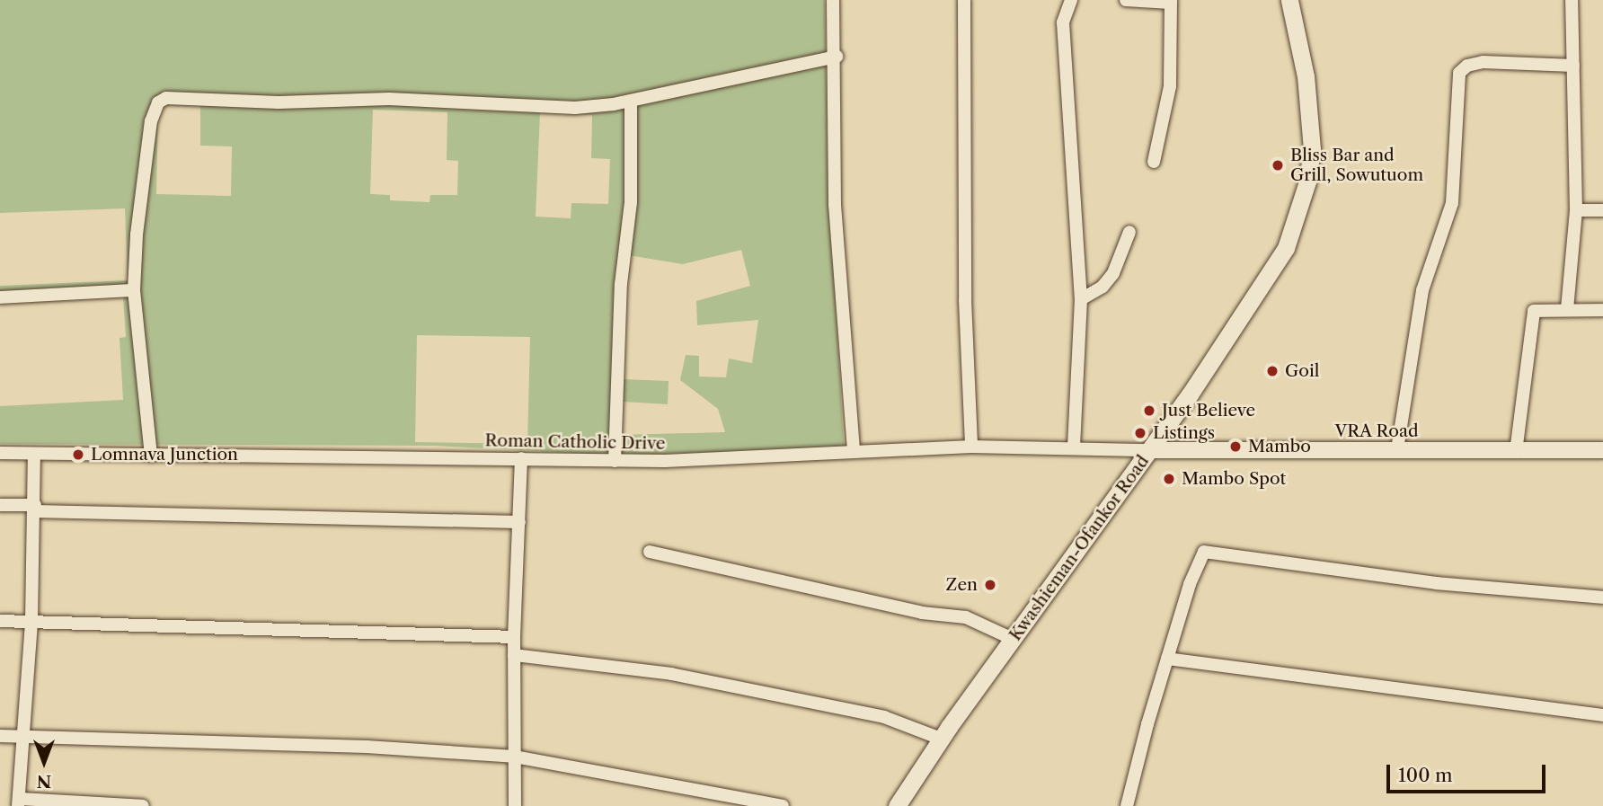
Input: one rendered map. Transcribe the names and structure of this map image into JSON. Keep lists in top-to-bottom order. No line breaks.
{"streets":{"main road":["Kwashieman-Ofankor Road"],"street":["VRA Road","Roman Catholic Drive"]},"crossings":[["VRA Road","Roman Catholic Drive"],["VRA Road","Kwashieman-Ofankor Road"],["Roman Catholic Drive","Kwashieman-Ofankor Road"]],"places":["Bliss Bar and Grill, Sowutuom","Goil","Just Believe","Listings","Mambo","Lomnava Junction","Mambo Spot","Zen"],"scale_bar":"100 m","north":"bottom"}
